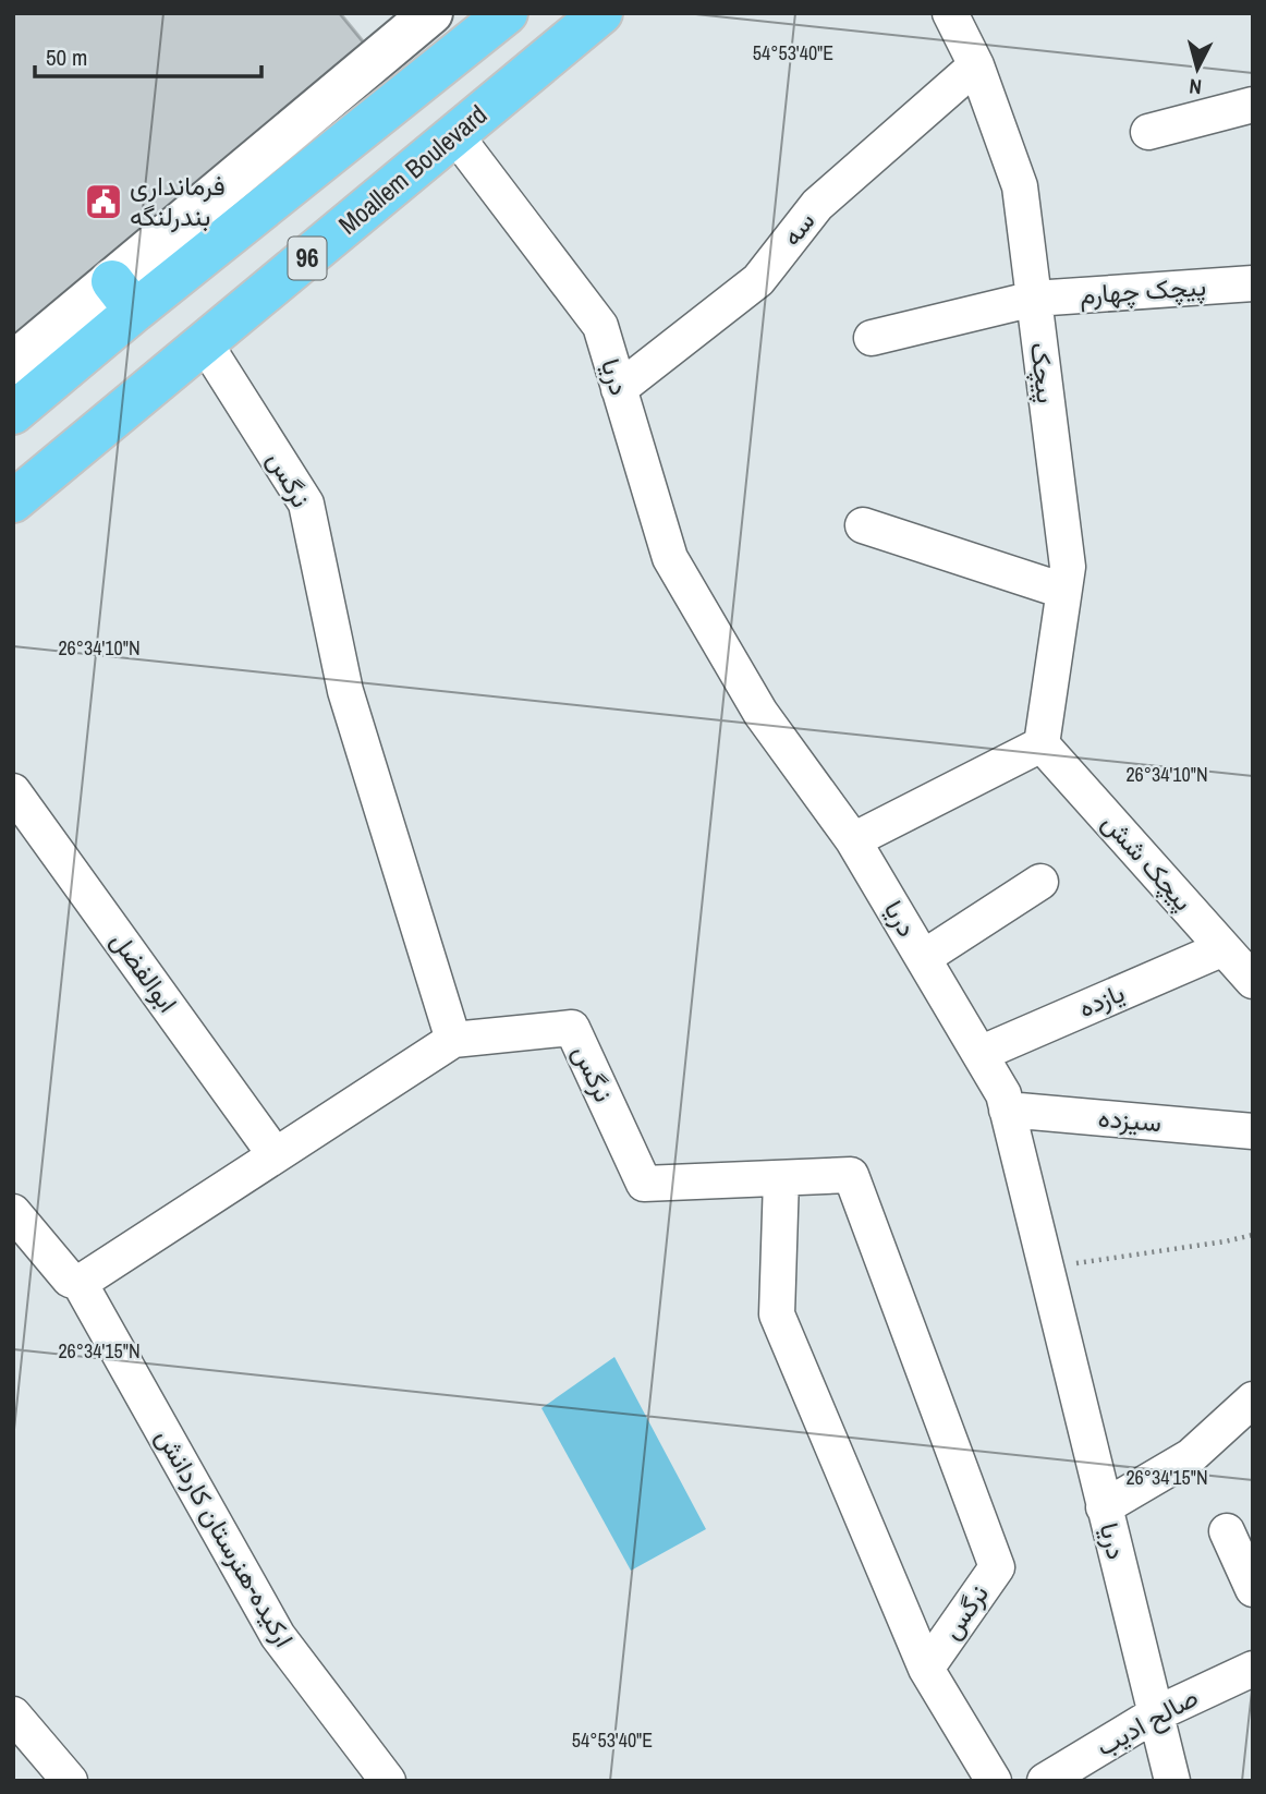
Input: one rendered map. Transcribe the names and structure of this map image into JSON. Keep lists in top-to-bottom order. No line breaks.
{"streets":{"highway":["Moallem Boulevard","96"],"street":["سه","پیچک چهارم","پیچک","دریا","نرگس","پیچک شش","ابوالفضل","یازده","سیزده","ارکیده-هنرستان کاردانش","صالح ادیب"]},"crossings":[["Moallem Boulevard","دریا"],["Moallem Boulevard","نرگس"],["سه","پیچک"],["سه","دریا"],["پیچک چهارم","پیچک"],["پیچک","پیچک شش"],["دریا","یازده"],["دریا","سیزده"],["دریا","صالح ادیب"],["پیچک شش","یازده"]],"places":{"public building":["فرمانداری بندرلنگه"]},"scale_bar":"50 m","north":"bottom","coordinates":["54°53'40\"E","26°34'10\"N","26°34'15\"N"]}
